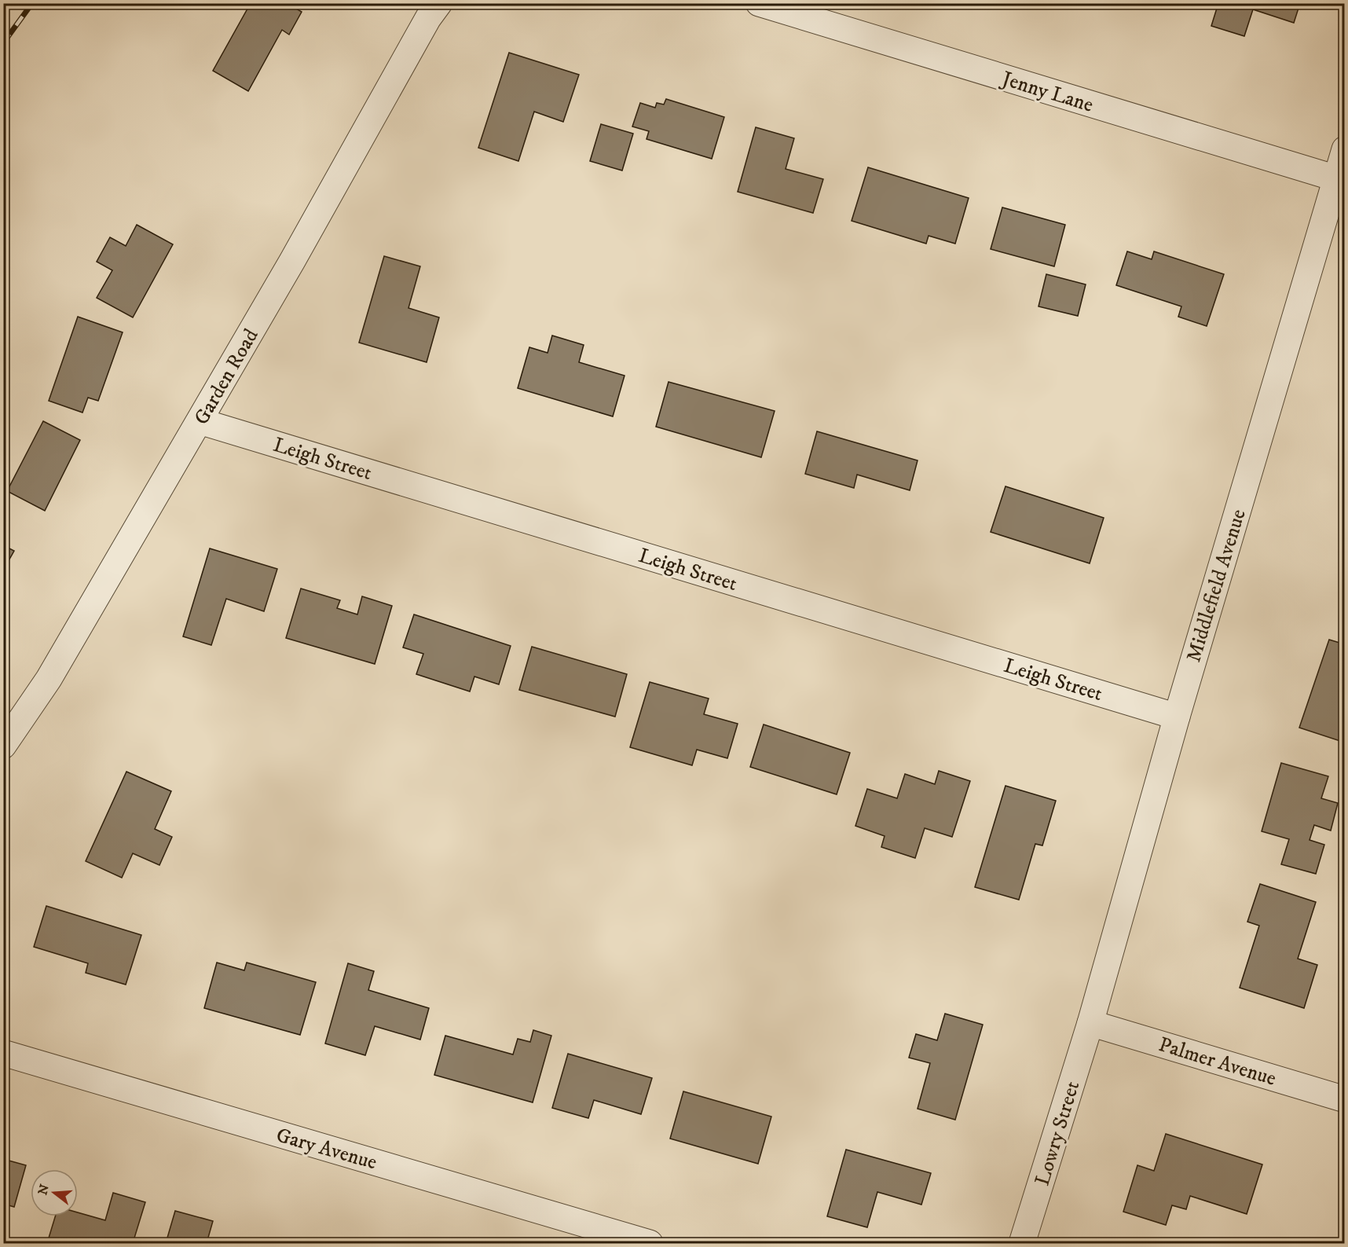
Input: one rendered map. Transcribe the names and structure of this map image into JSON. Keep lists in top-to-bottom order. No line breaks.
{"streets":{"street":["Jenny Lane","Garden Road","Leigh Street","Middlefield Avenue","Palmer Avenue","Lowry Street","Gary Avenue"]},"crossings":[["Jenny Lane","Middlefield Avenue"],["Garden Road","Leigh Street"],["Leigh Street","Middlefield Avenue"],["Middlefield Avenue","Palmer Avenue"],["Middlefield Avenue","Lowry Street"],["Palmer Avenue","Lowry Street"]],"north":"left"}
